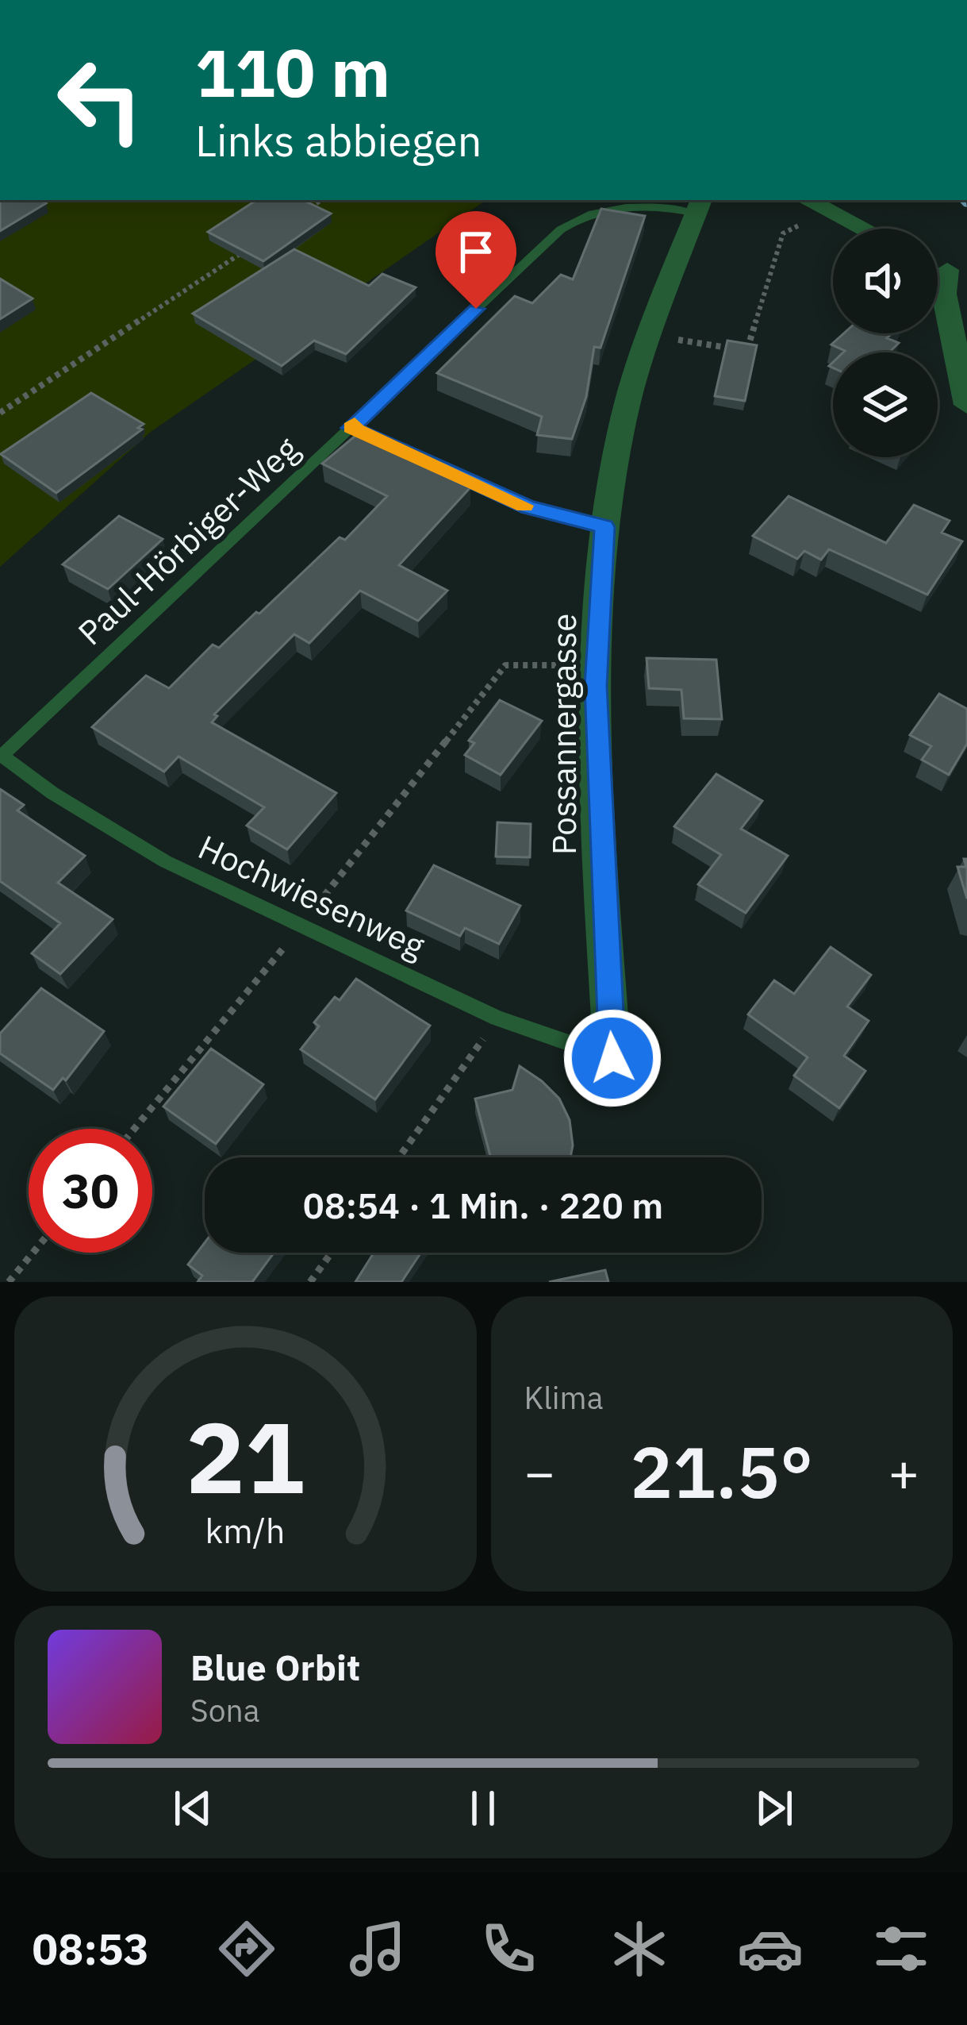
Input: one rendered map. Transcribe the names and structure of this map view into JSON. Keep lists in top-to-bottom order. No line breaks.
{"streets":{"street":["Possannergasse"],"lane":["Paul-Hörbiger-Weg","Hochwiesenweg"]},"crossings":[["Paul-Hörbiger-Weg","Possannergasse"],["Paul-Hörbiger-Weg","Hochwiesenweg"],["Possannergasse","Hochwiesenweg"]],"page":{"turn":["110 m","Links abbiegen"],"limit":"30","trip":"08:54 · 1 Min. · 220 m","tile":"Klima","heat":["−","21.5°","+"],"song":["Blue Orbit","Sona"],"tabs":"08:53","gauge":["21","km/h"]}}
